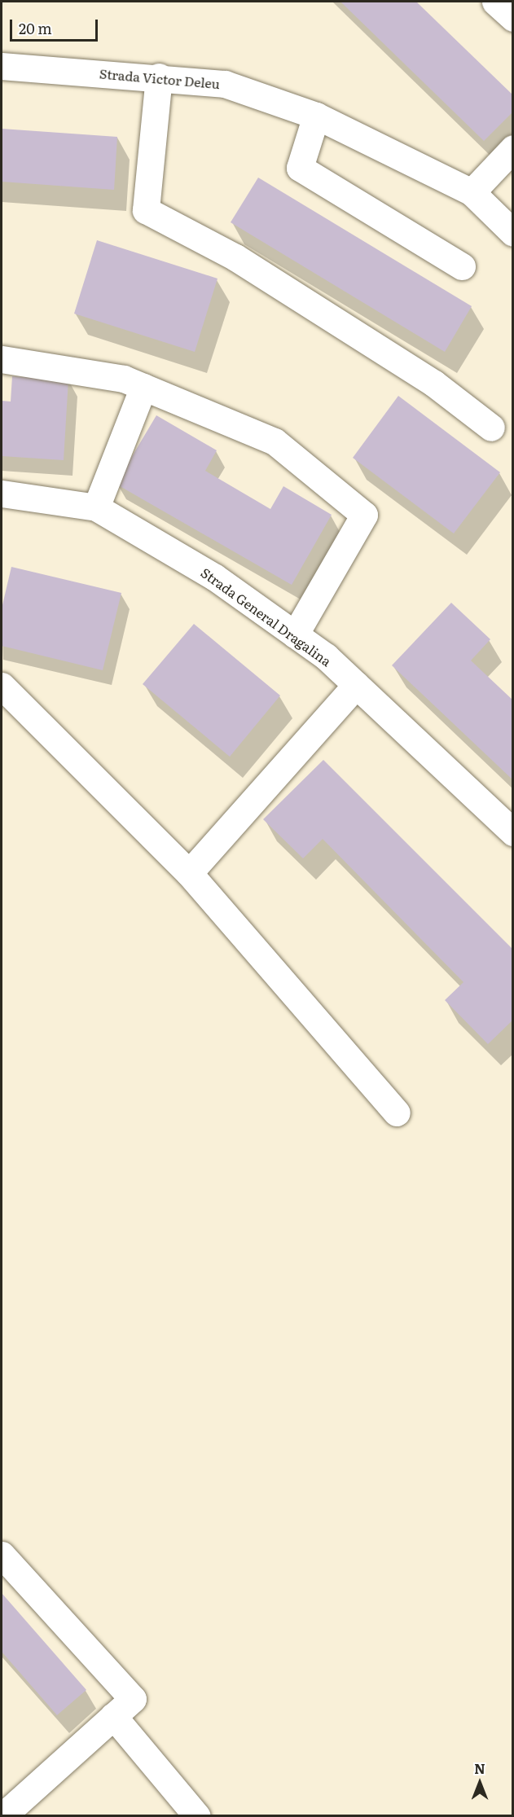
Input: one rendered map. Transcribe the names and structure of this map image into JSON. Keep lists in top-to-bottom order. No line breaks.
{"streets":{"street":["Strada Victor Deleu","Strada General Dragalina"]},"scale_bar":"20 m","north":"top"}
